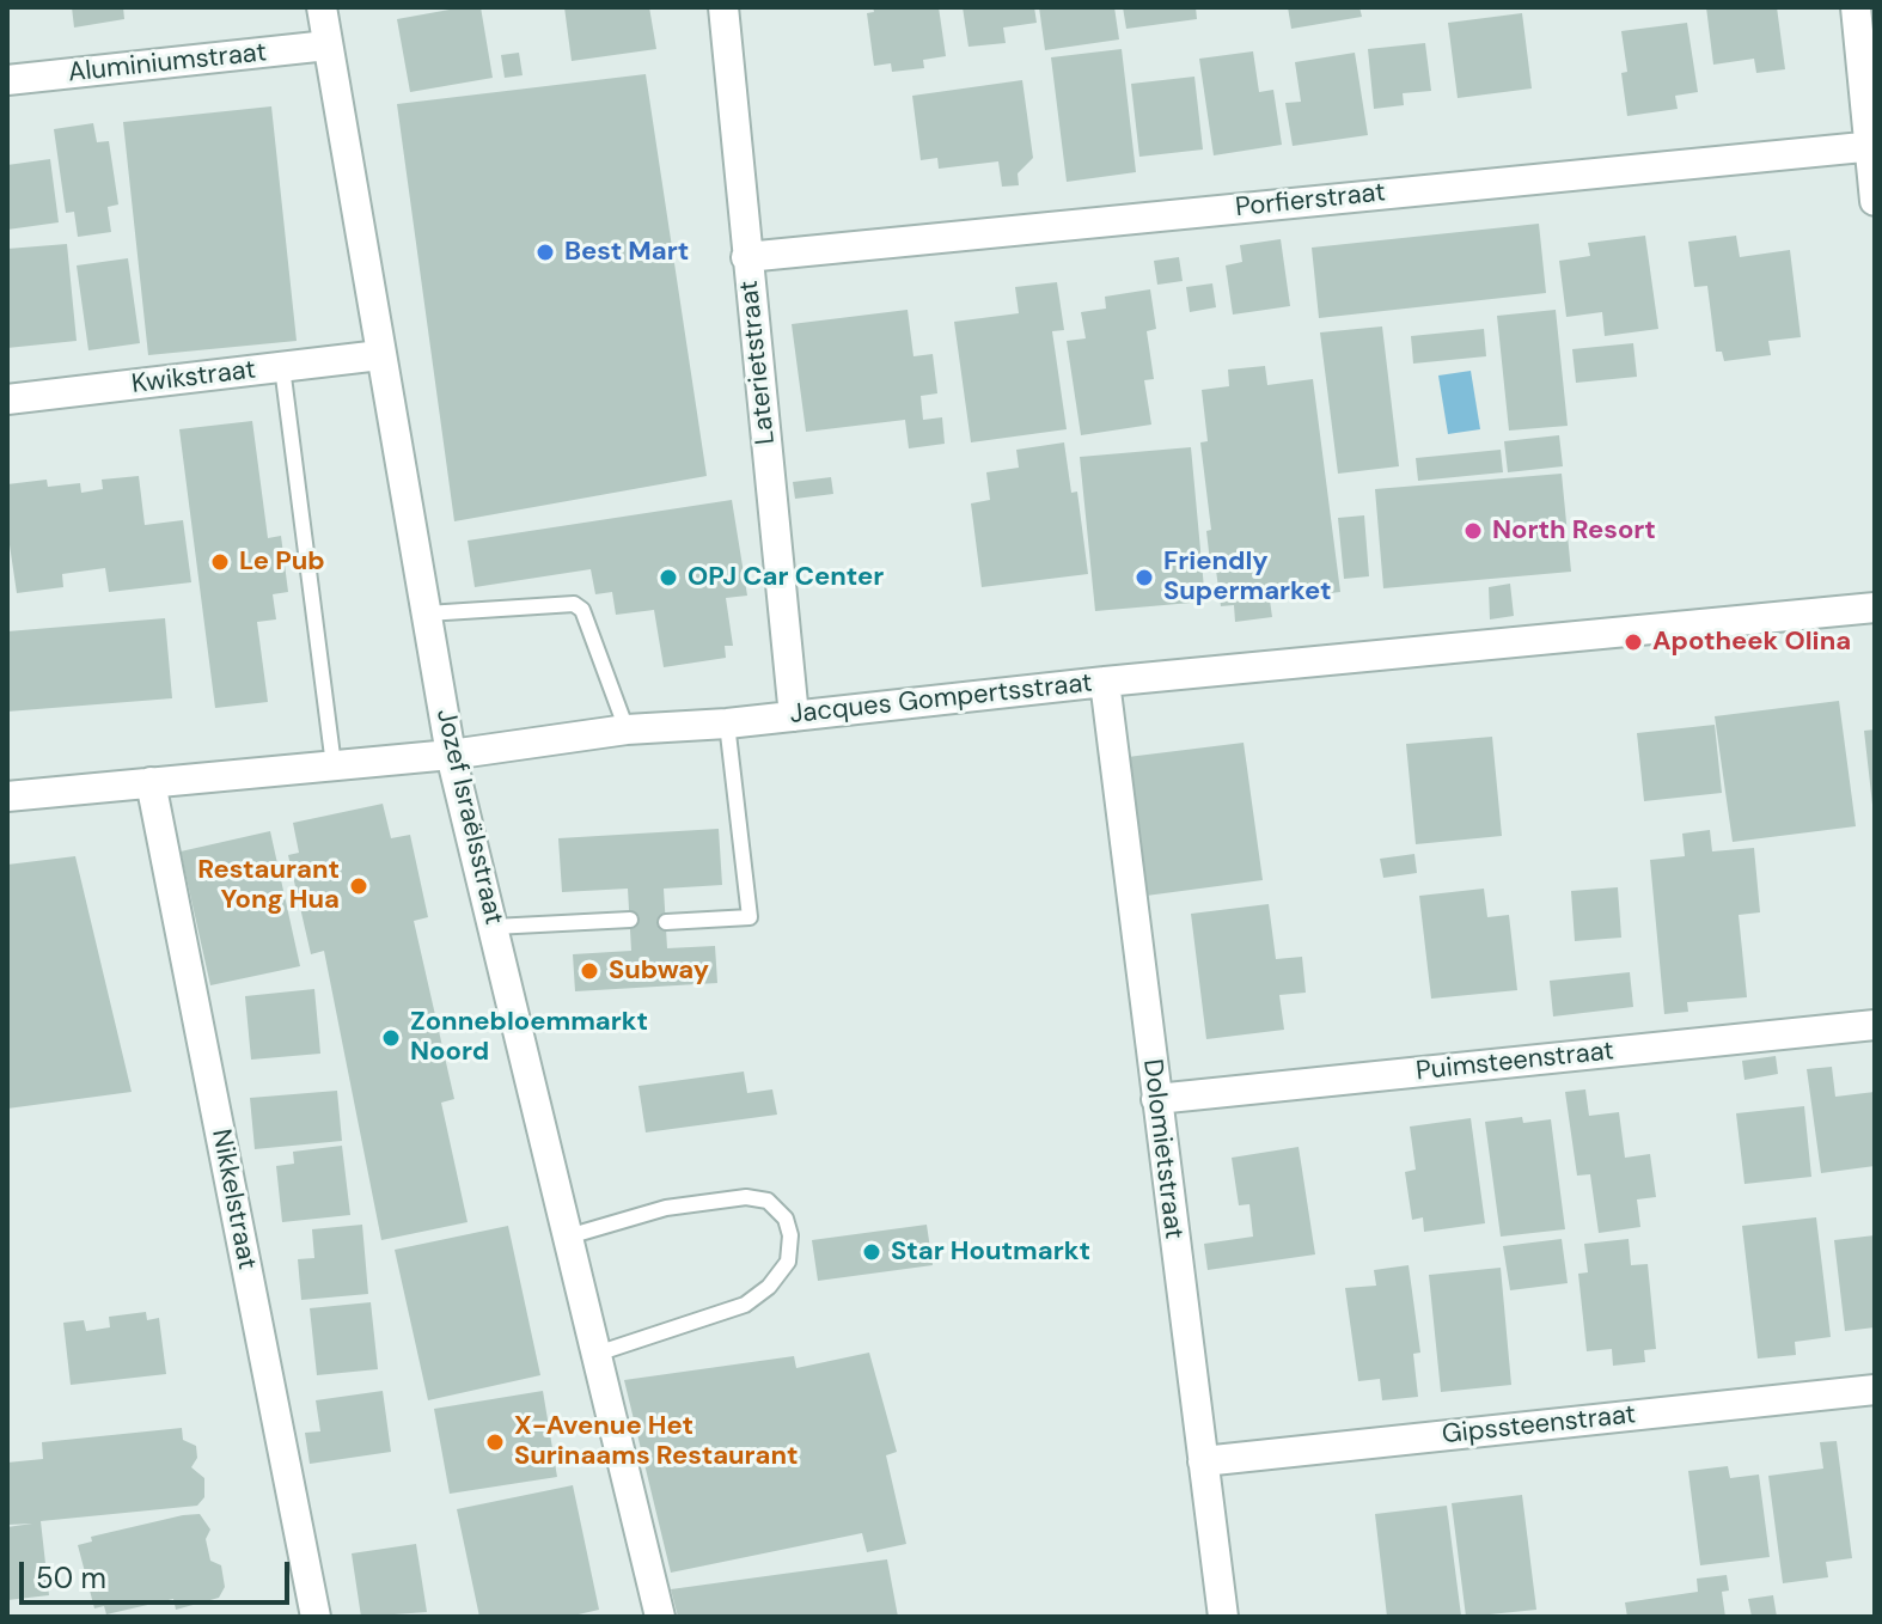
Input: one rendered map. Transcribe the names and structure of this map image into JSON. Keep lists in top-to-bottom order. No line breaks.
{"streets":{"street":["Aluminiumstraat","Porfierstraat","Laterietstraat","Kwikstraat","Jacques Gompertsstraat","Jozef Israëlsstraat","Puimsteenstraat","Dolomietstraat","Nikkelstraat","Gipssteenstraat"]},"crossings":[["Aluminiumstraat","Jozef Israëlsstraat"],["Porfierstraat","Laterietstraat"],["Laterietstraat","Jacques Gompertsstraat"],["Kwikstraat","Jozef Israëlsstraat"],["Jacques Gompertsstraat","Jozef Israëlsstraat"],["Jacques Gompertsstraat","Dolomietstraat"],["Jacques Gompertsstraat","Nikkelstraat"],["Puimsteenstraat","Dolomietstraat"],["Dolomietstraat","Gipssteenstraat"]],"places":["Best Mart","North Resort","Le Pub","OPJ Car Center","Friendly Supermarket","Apotheek Olina","Restaurant Yong Hua","Subway","Zonnebloemmarkt Noord","Star Houtmarkt","X-Avenue Het Surinaams Restaurant"],"scale_bar":"50 m"}
